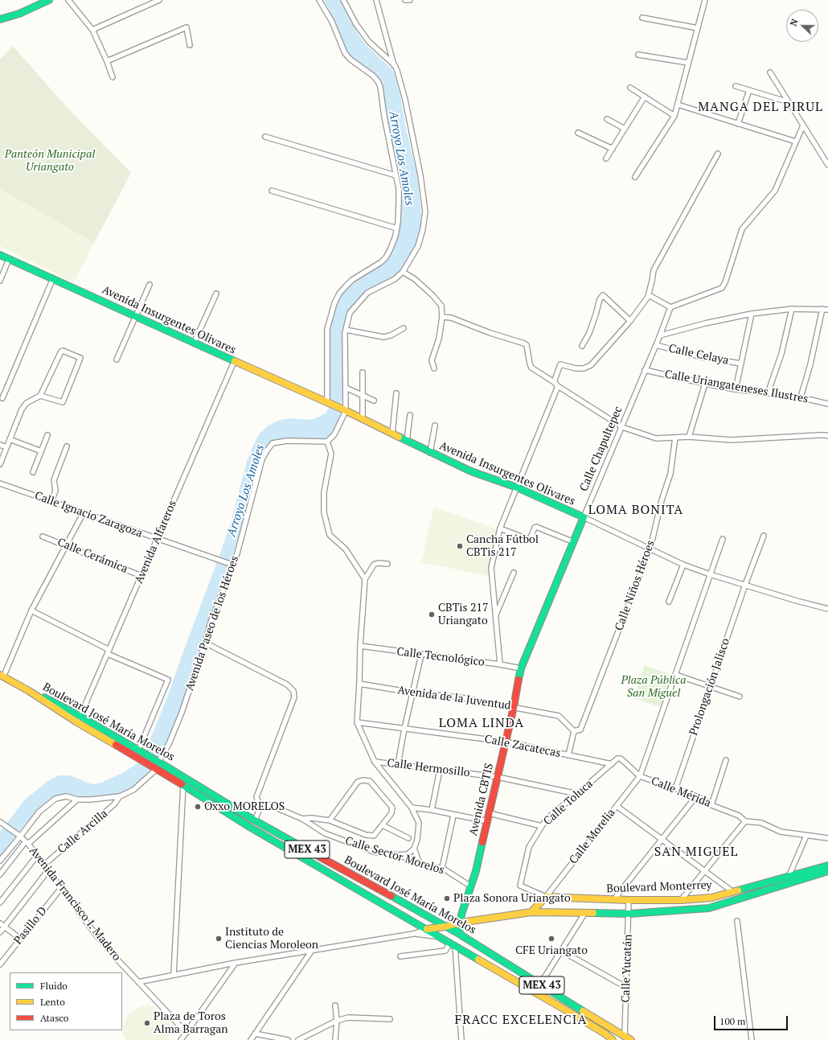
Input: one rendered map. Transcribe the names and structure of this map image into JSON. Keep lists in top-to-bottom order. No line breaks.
{"streets":{"street":["Avenida Insurgentes Olivares","Calle Celaya","Calle Uriangateneses Ilustres","Calle Chapultepec","Calle Ignacio Zaragoza","Avenida Alfareros","Calle Cerámica","Calle Niños Héroes","Avenida Paseo de los Héroes","Calle Tecnológico","Prolongación Jalisco","Avenida de la Juventud","Boulevard José María Morelos","Calle Zacatecas","Calle Hermosillo","Calle Mérida","Avenida CBTIS","Calle Toluca","Calle Arcilla","Calle Morelia","MEX 43","Calle Sector Morelos","Boulevard Monterrey","Avenida Francisco I. Madero","Pasillo D","Calle Yucatán"]},"crossings":[["Avenida Insurgentes Olivares","Calle Chapultepec"],["Avenida Insurgentes Olivares","Avenida Alfareros"],["Avenida Insurgentes Olivares","Calle Niños Héroes"],["Avenida Insurgentes Olivares","Prolongación Jalisco"],["Avenida Insurgentes Olivares","Calle Morelia"],["Calle Celaya","Calle Chapultepec"],["Calle Uriangateneses Ilustres","Calle Chapultepec"],["Calle Chapultepec","Calle Tecnológico"],["Calle Chapultepec","Avenida CBTIS"],["Calle Ignacio Zaragoza","Avenida Alfareros"],["Calle Ignacio Zaragoza","Avenida Paseo de los Héroes"],["Avenida Alfareros","Calle Cerámica"],["Avenida Alfareros","Avenida Paseo de los Héroes"],["Avenida Alfareros","Boulevard José María Morelos"],["Calle Niños Héroes","Avenida de la Juventud"],["Avenida Paseo de los Héroes","Boulevard José María Morelos"],["Calle Tecnológico","Avenida CBTIS"],["Prolongación Jalisco","Calle Mérida"],["Avenida de la Juventud","Avenida CBTIS"],["Boulevard José María Morelos","Avenida CBTIS"],["Boulevard José María Morelos","Boulevard Monterrey"],["Boulevard José María Morelos","Calle Yucatán"],["Calle Zacatecas","Avenida CBTIS"],["Calle Zacatecas","Calle Toluca"],["Calle Hermosillo","Avenida CBTIS"],["Calle Hermosillo","Calle Toluca"],["Calle Mérida","Calle Toluca"],["Calle Mérida","Calle Morelia"],["Avenida CBTIS","Calle Sector Morelos"],["Avenida CBTIS","Boulevard Monterrey"],["Calle Toluca","Calle Morelia"],["Calle Toluca","Boulevard Monterrey"],["Calle Arcilla","Avenida Francisco I. Madero"],["Calle Morelia","Boulevard Monterrey"],["Boulevard Monterrey","Calle Yucatán"],["Avenida Francisco I. Madero","Pasillo D"]],"districts":["MANGA DEL PIRUL","LOMA BONITA","LOMA LINDA","SAN MIGUEL","FRACC EXCELENCIA"],"water":["Arroyo Los Amoles"],"parks":["Panteón Municipal Uriangato","Plaza Pública San Miguel"],"places":["Cancha Fútbol CBTis 217","CBTis 217 Uriangato","Oxxo MORELOS","Plaza Sonora Uriangato","Instituto de Ciencias Moroleon","CFE Uriangato","Plaza de Toros Alma Barragan"],"legend":["Fluido","Lento","Atasco"],"scale_bar":"100 m","north":"left"}
